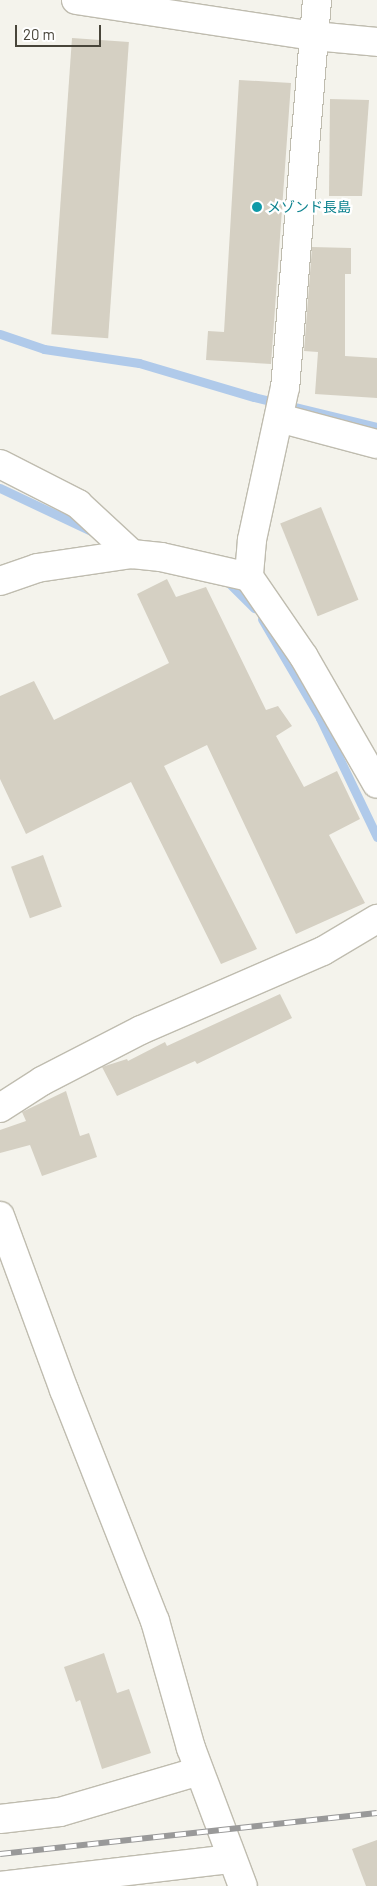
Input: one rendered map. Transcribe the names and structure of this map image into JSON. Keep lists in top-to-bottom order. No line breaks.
{"places":["メゾンド長島"],"scale_bar":"20 m"}
